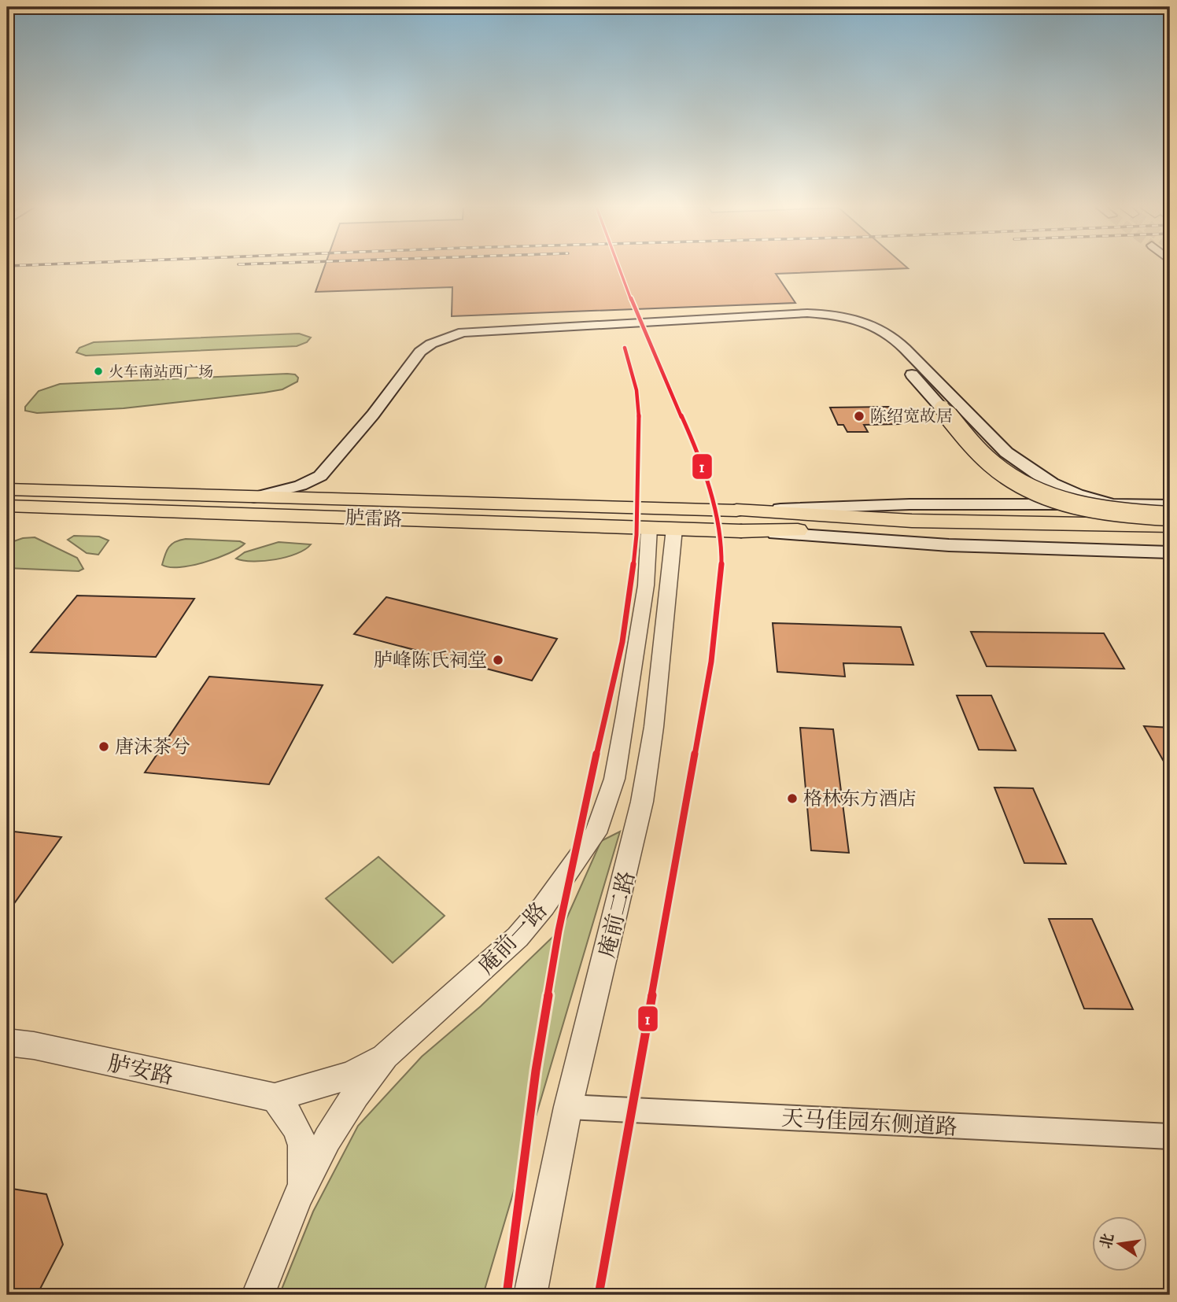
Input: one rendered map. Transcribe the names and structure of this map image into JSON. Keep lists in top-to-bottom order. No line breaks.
{"streets":{"main road":["胪雷路"],"street":["庵前二路","庵前一路","胪安路","天马佳园东侧道路"]},"crossings":[["胪雷路","庵前二路"],["胪雷路","庵前一路"],["庵前二路","天马佳园东侧道路"]],"places":["火车南站西广场","陈绍宽故居","胪峰陈氏祠堂","唐沫茶兮","格林东方酒店"],"lines":["transit line 1"],"north":"left"}
